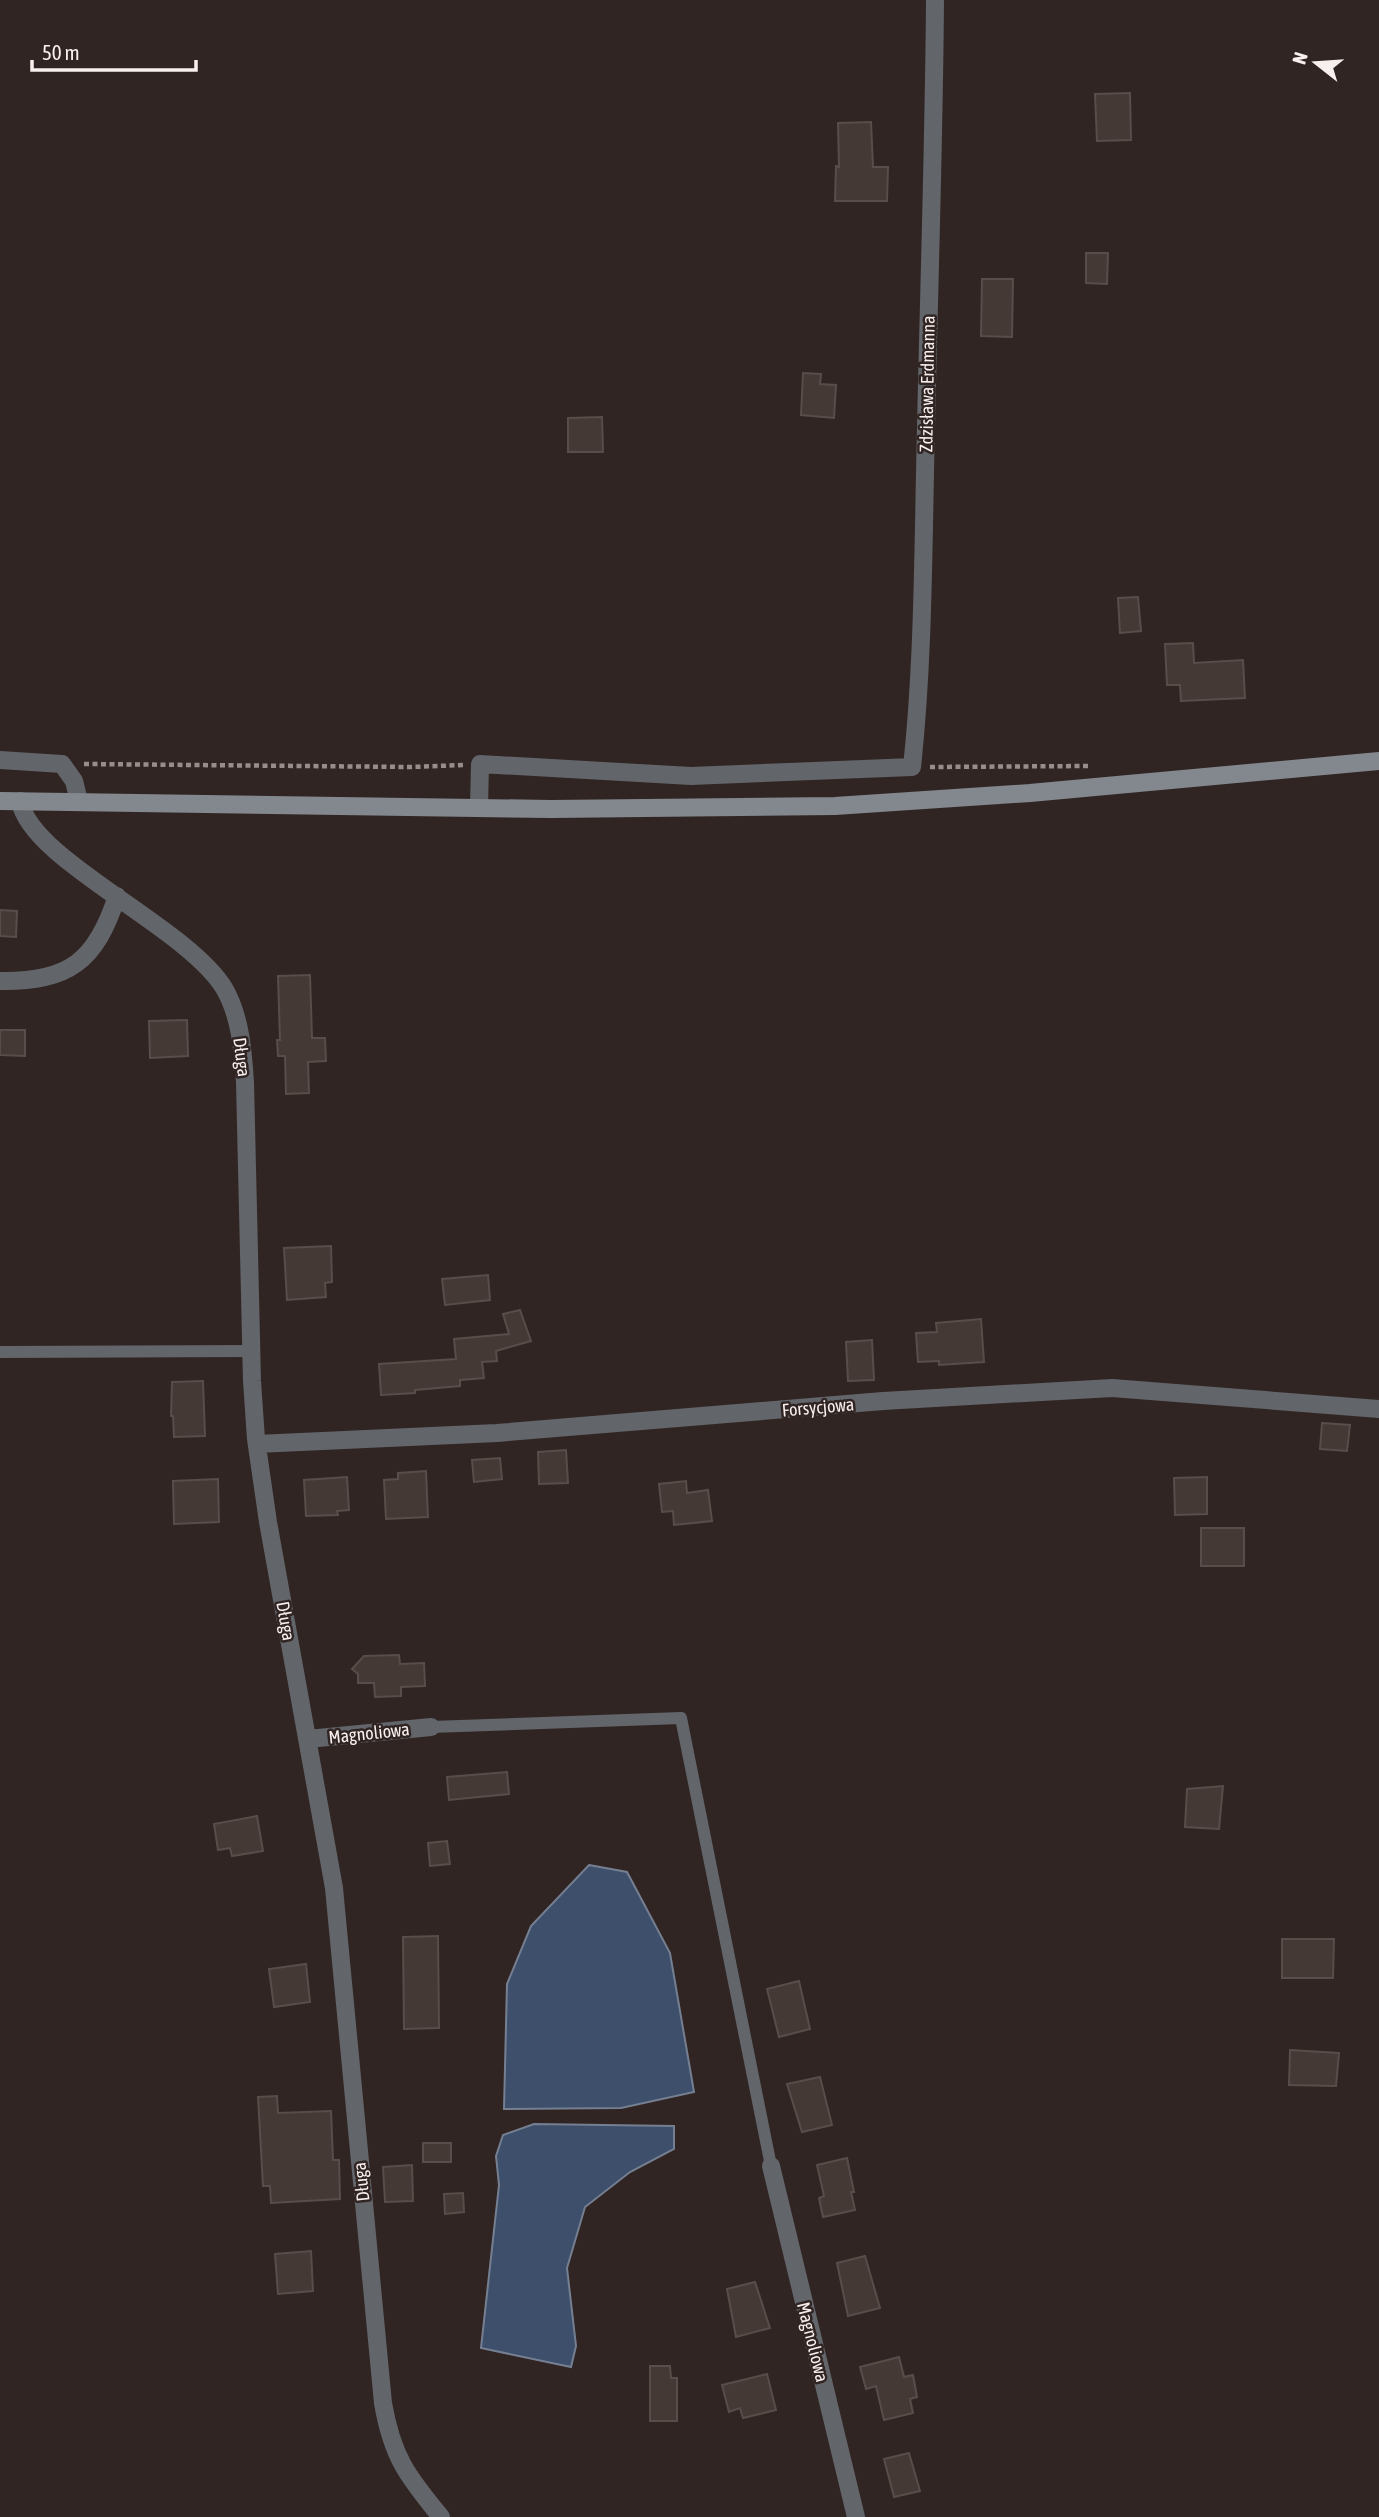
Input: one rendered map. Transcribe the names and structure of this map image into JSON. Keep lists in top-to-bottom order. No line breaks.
{"streets":{"street":["Zdzisława Erdmanna","Długa","Forsycjowa","Magnoliowa"]},"crossings":[["Długa","Forsycjowa"],["Długa","Magnoliowa"]],"scale_bar":"50 m","north":"left"}
